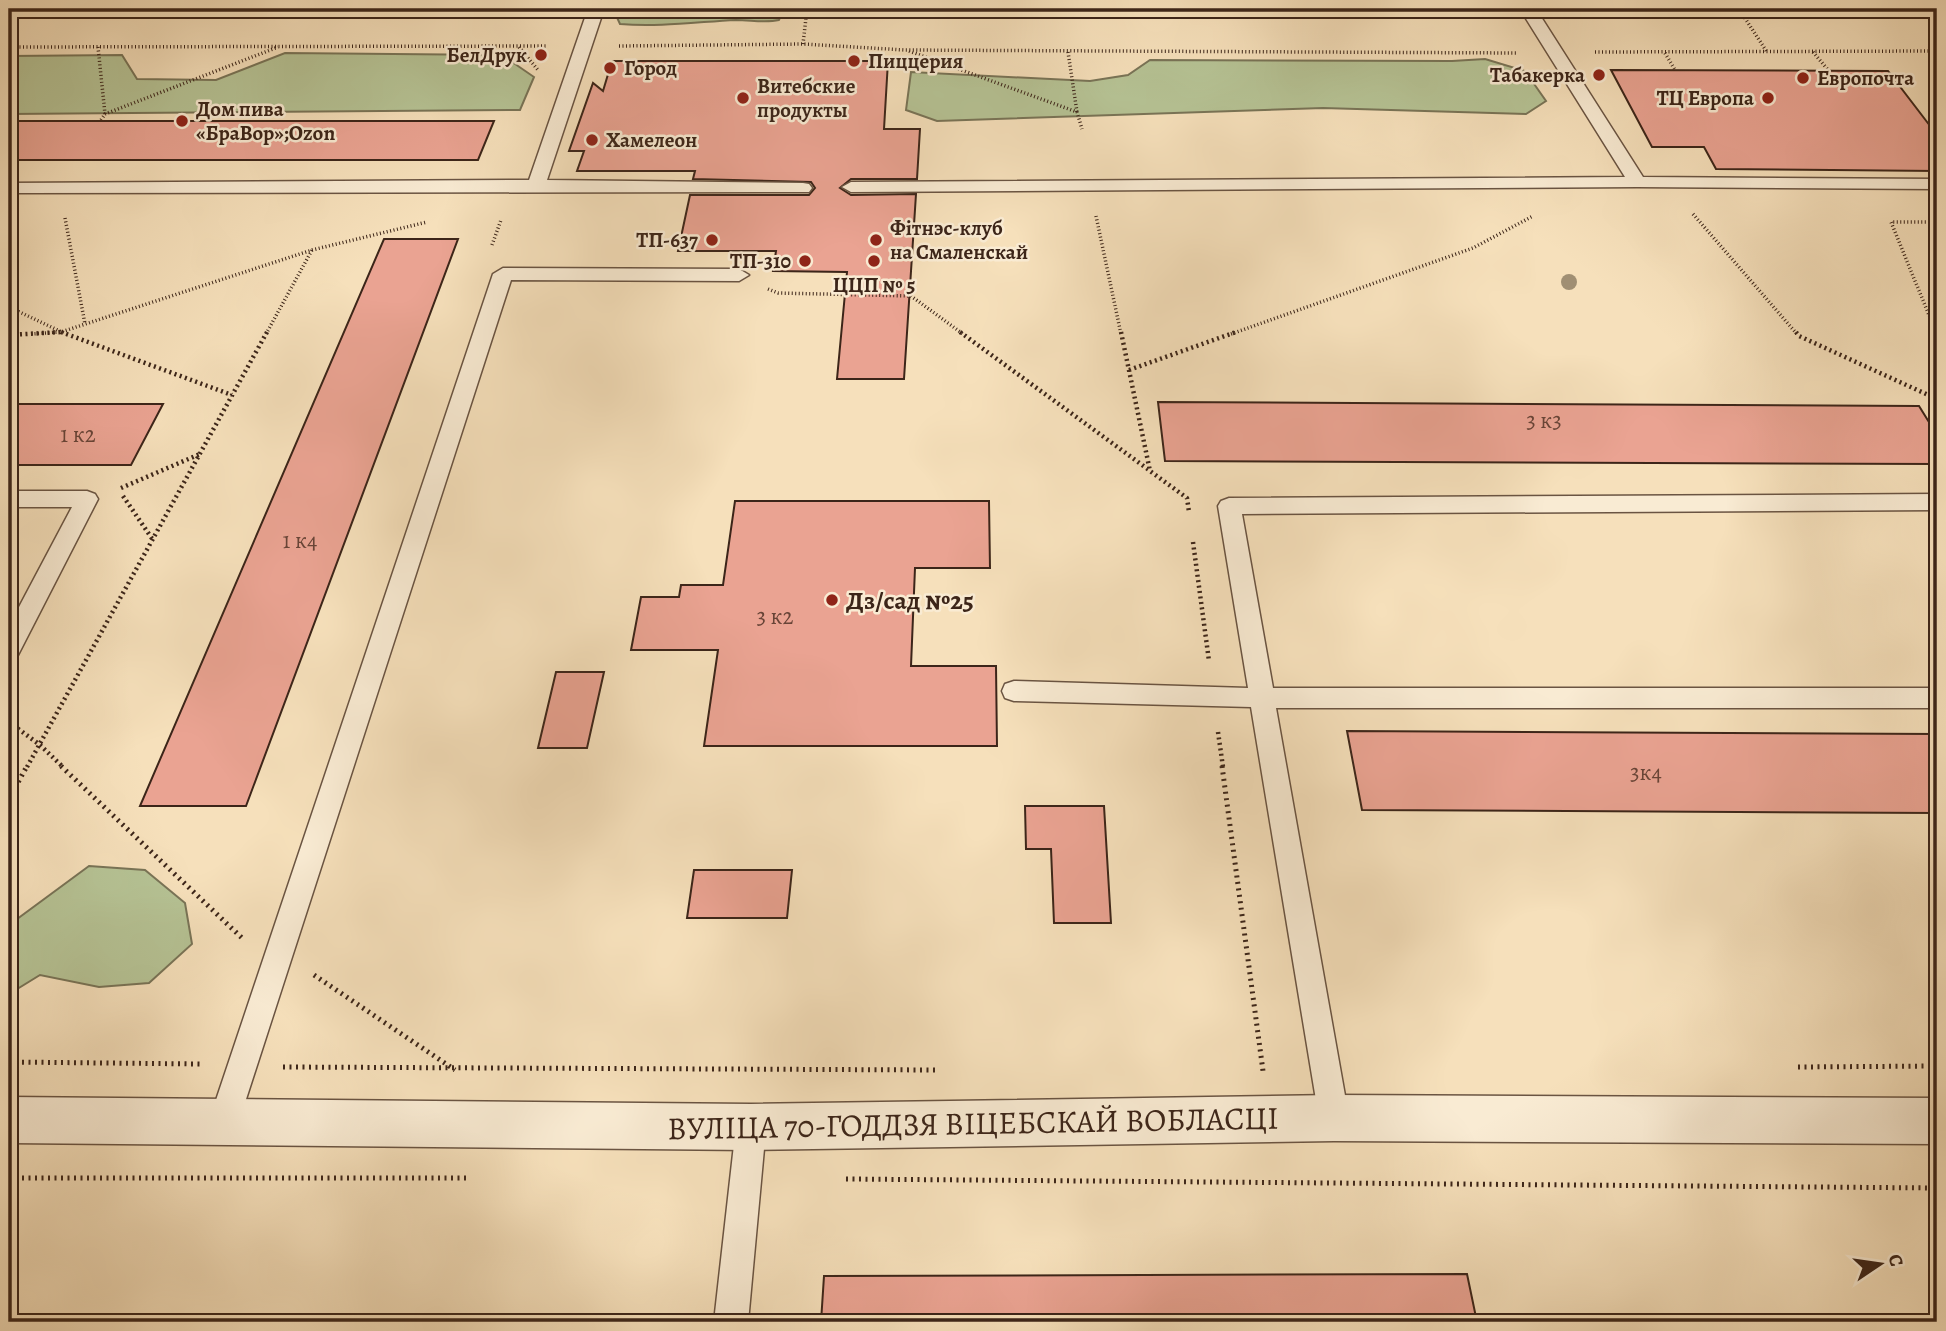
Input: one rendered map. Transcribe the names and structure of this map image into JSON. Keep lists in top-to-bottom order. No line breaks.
{"streets":{"street":["ВУЛІЦА 70-ГОДДЗЯ ВІЦЕБСКАЙ ВОБЛАСЦІ"]},"places":["БелДрук","Пиццерия","Город","Табакерка","Европочта","Витебские продукты","ТЦ Европа","Дом пива «БраВор»;Ozon","Хамелеон","ТП-637","Фітнэс-клуб на Смаленскай","ТП-310","ЦЦП № 5","Дз/сад №25"],"house_numbers":["3 к3","1 к2","1 к4","3 к2","3к4"],"north":"right"}
